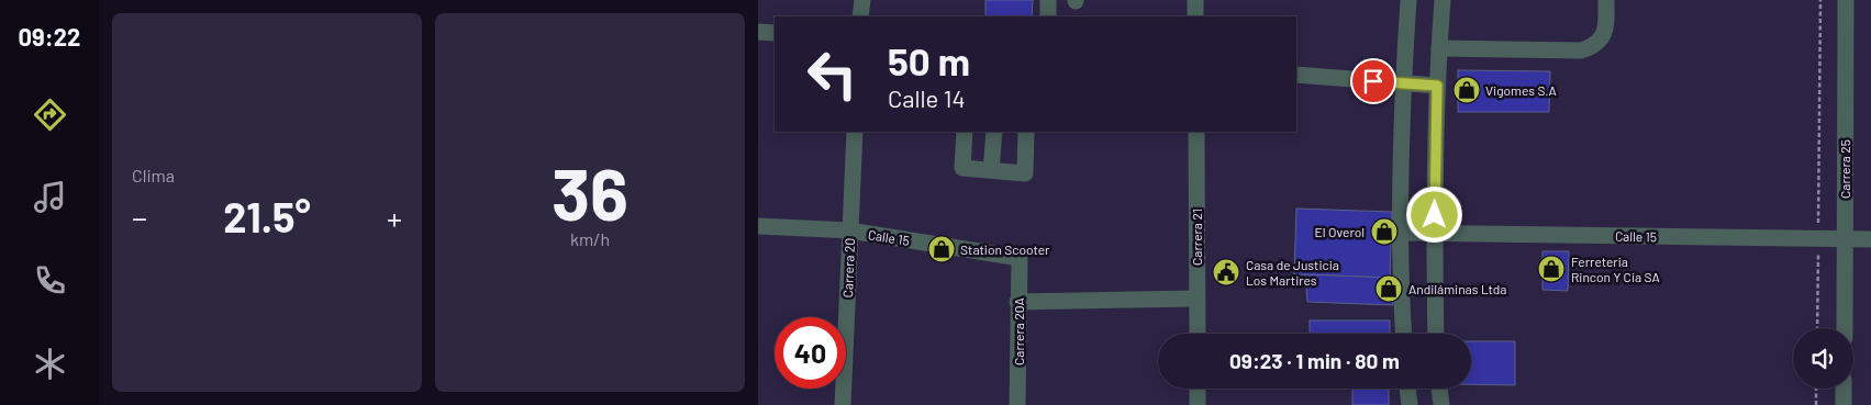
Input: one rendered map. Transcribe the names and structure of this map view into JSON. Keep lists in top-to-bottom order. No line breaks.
{"streets":{"street":["Carrera 25","Calle 15","Carrera 21","Carrera 20","Carrera 20A"]},"crossings":[["Carrera 25","Calle 15"],["Calle 15","Carrera 20"],["Calle 15","Carrera 20A"]],"places":{"shop":["Vigomes S.A","El Overol","Station Scooter","Ferreteria Rincon Y Cia SA","Andiláminas Ltda"],"public building":["Casa de Justicia Los Martires"]},"page":{"tabs":"09:22","tile":["Clima",["36","km/h"]],"turn":["50 m","Calle 14"],"heat":["−","21.5°","+"],"limit":"40","trip":"09:23 · 1 min · 80 m"}}
